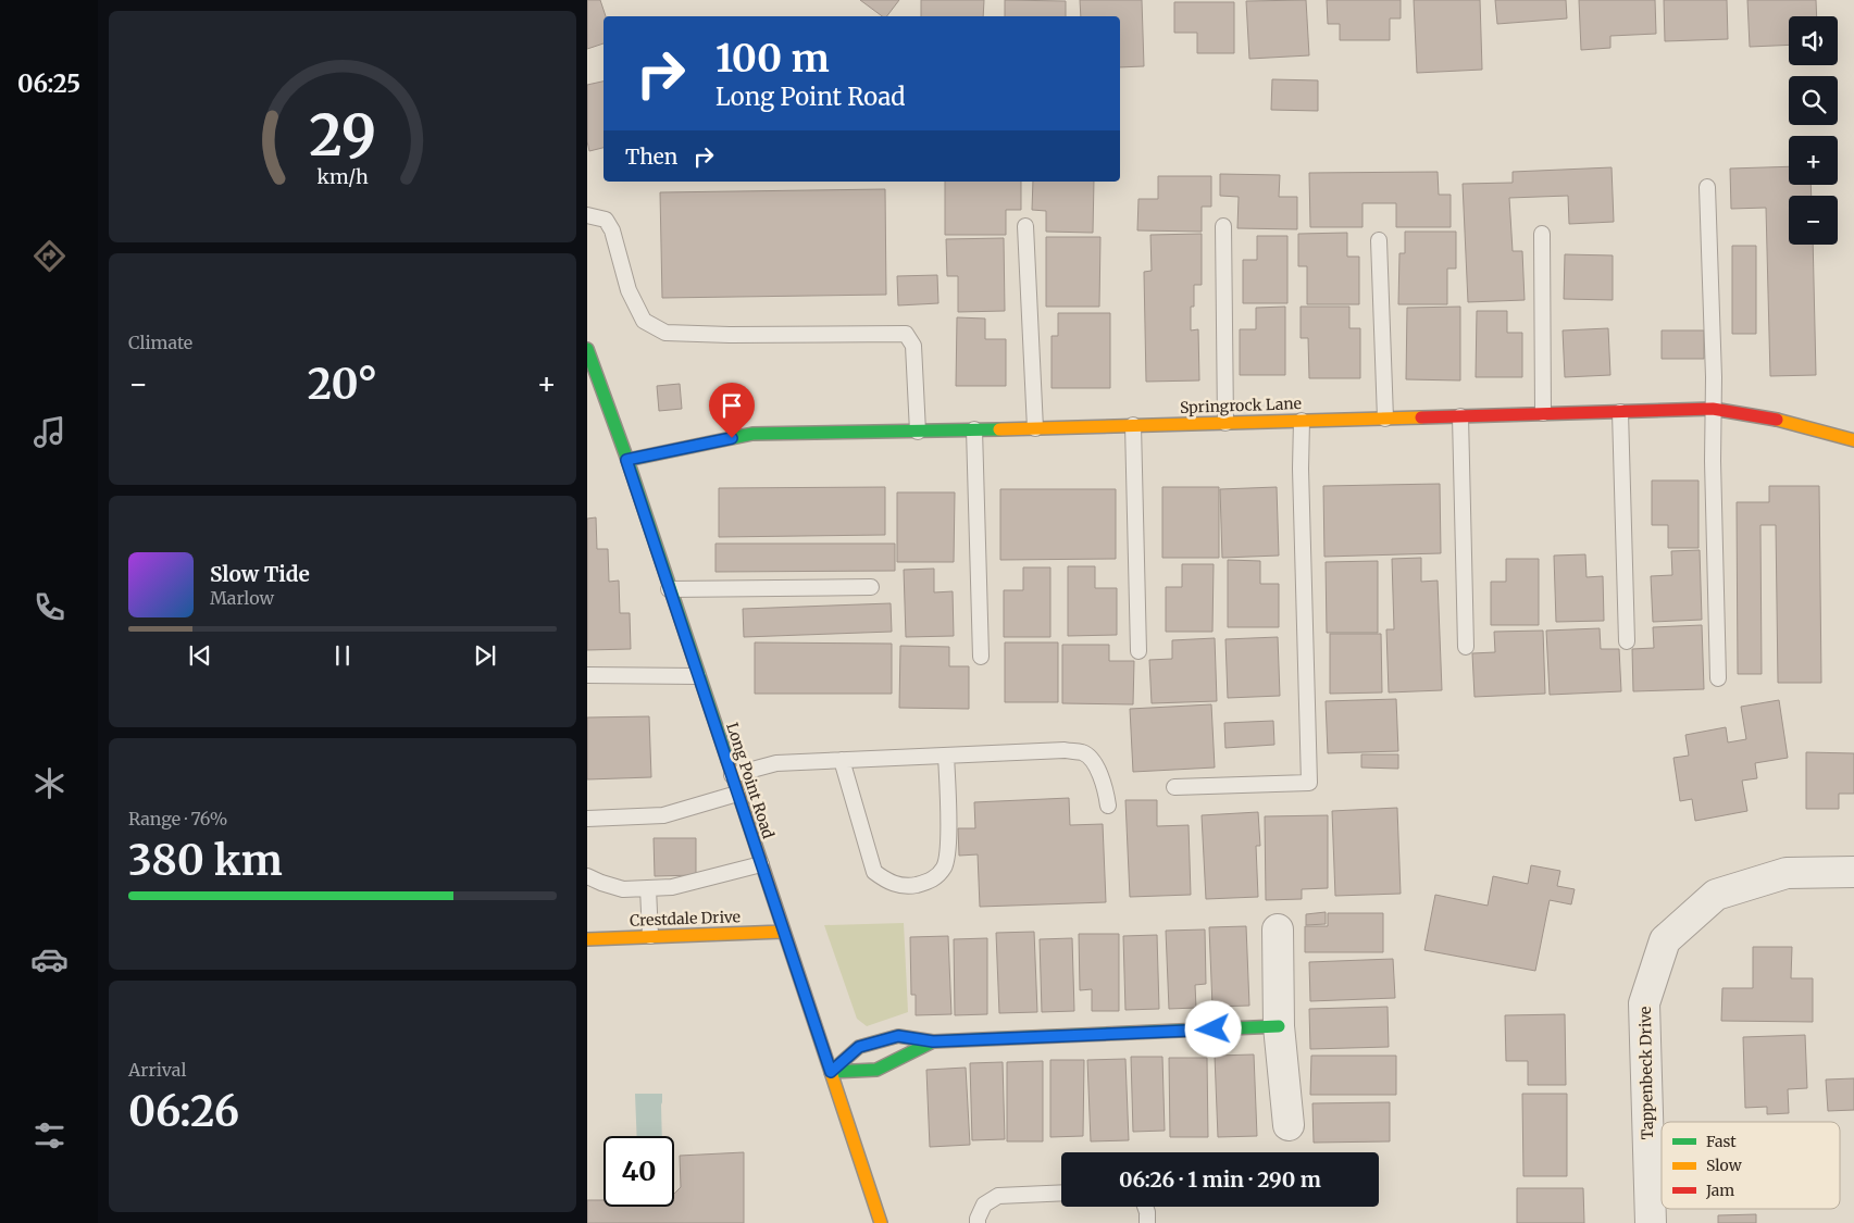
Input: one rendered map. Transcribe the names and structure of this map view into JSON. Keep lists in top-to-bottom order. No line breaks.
{"streets":{"street":["Springrock Lane","Long Point Road","Crestdale Drive","Tappenbeck Drive"]},"crossings":[["Springrock Lane","Long Point Road"],["Long Point Road","Crestdale Drive"]],"legend":["Fast","Slow","Jam"],"page":{"tabs":"06:25","map_buttons":["+","−"],"turn":["100 m","Long Point Road"],"then":"Then","tile":["Climate",["Range · 76%","380 km"],["Arrival","06:26"]],"heat":["−","20°","+"],"song":["Slow Tide","Marlow"],"limit":"40","trip":"06:26 · 1 min · 290 m","gauge":["29","km/h"]}}
